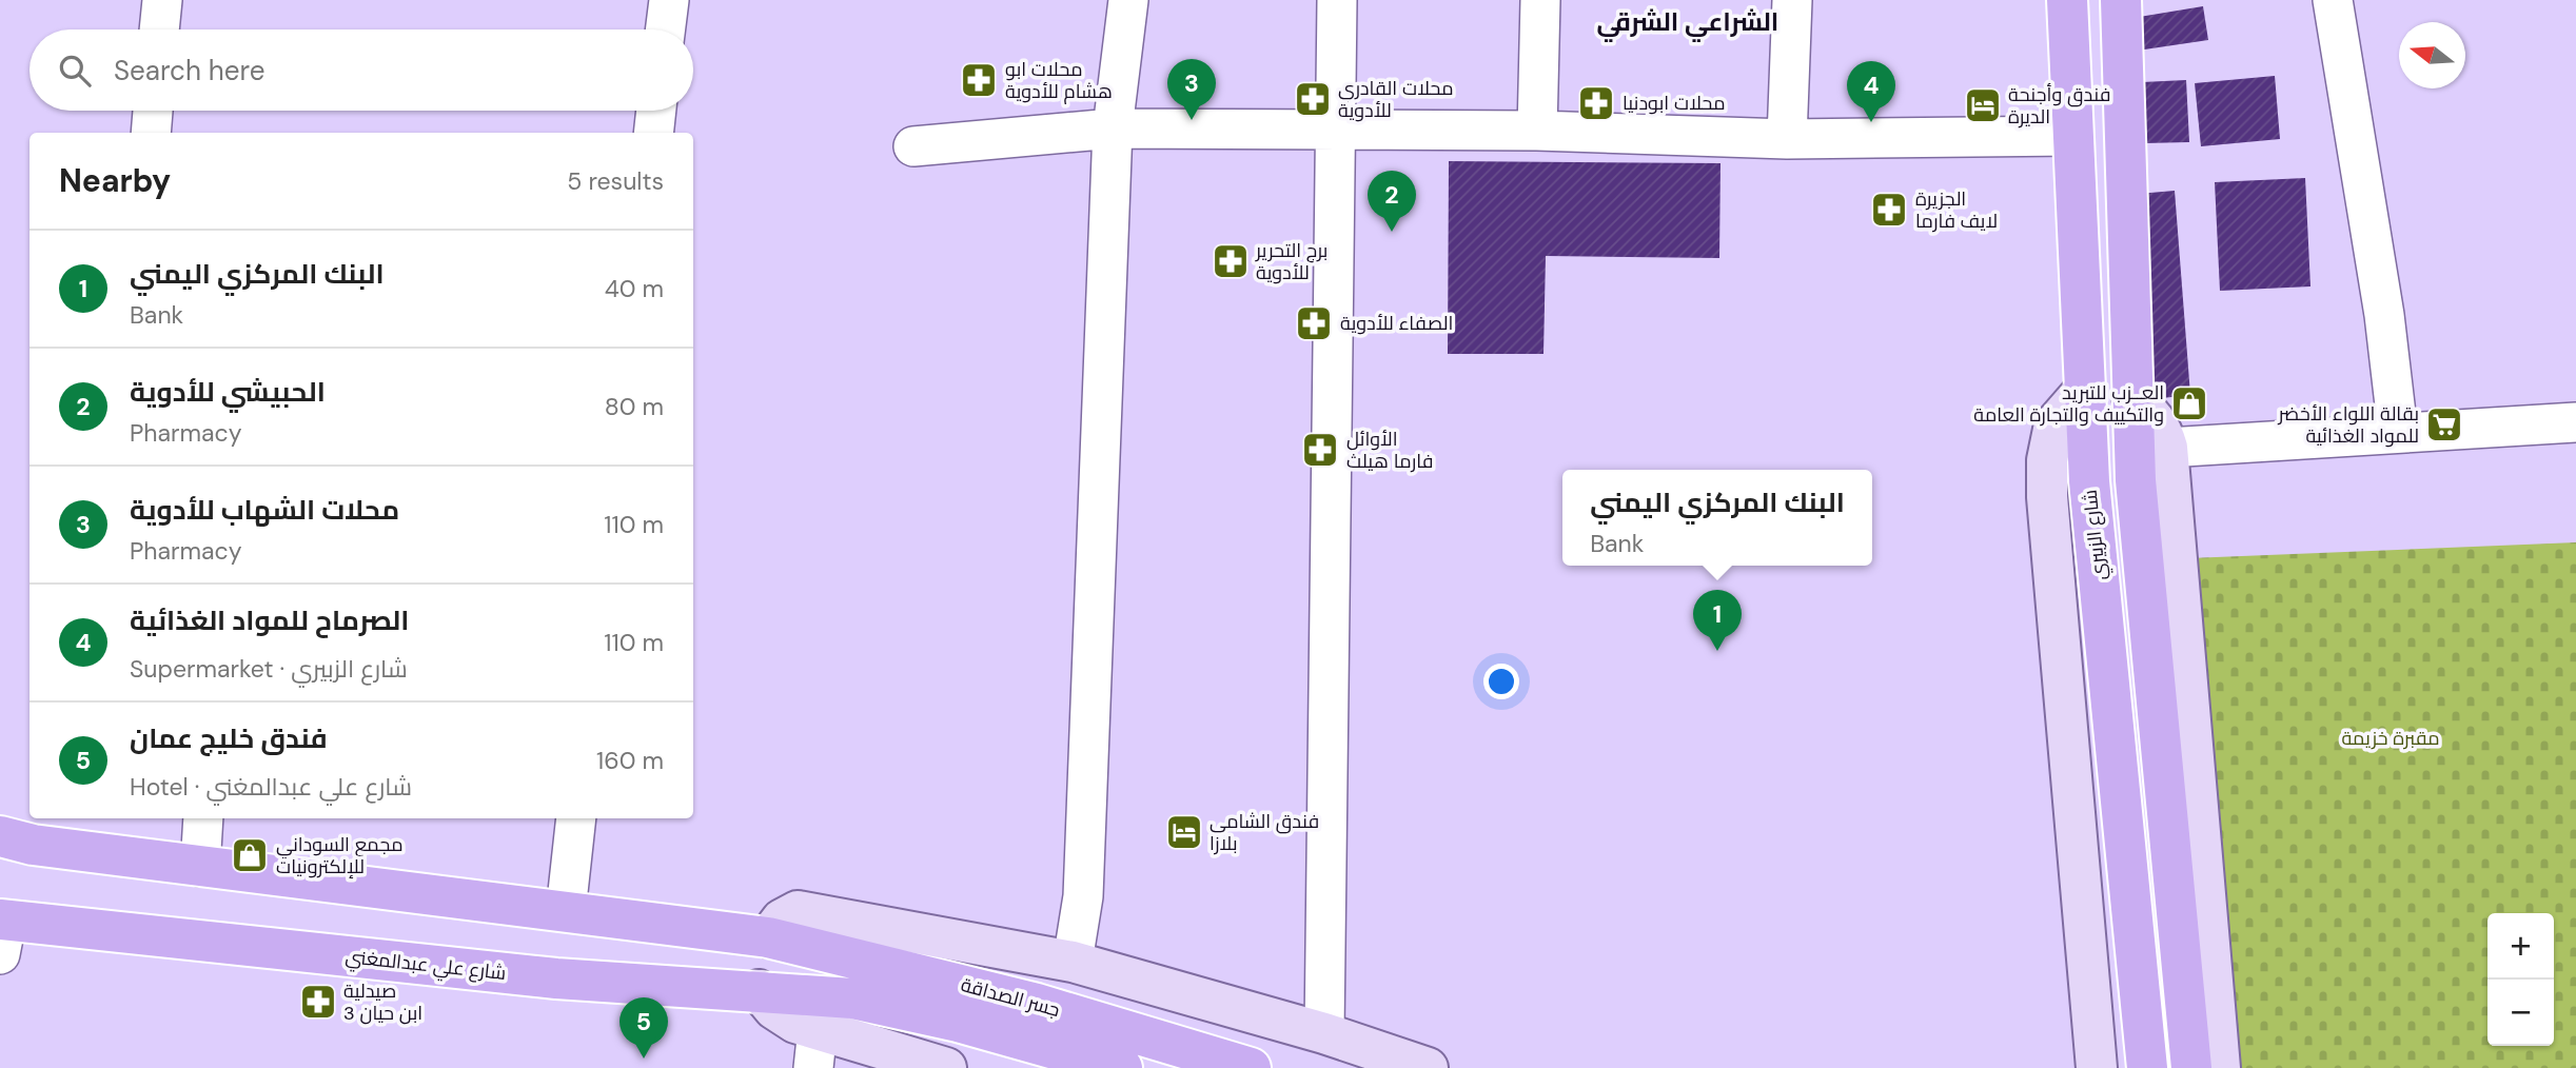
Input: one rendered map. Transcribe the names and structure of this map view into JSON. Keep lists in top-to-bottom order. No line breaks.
{"streets":{"main road":["شارع الزبيري","شارع علي عبدالمغني","جسر الصداقة"]},"crossings":[["شارع علي عبدالمغني","جسر الصداقة"]],"districts":["الشراعي الشرقي"],"parks":["مقبرة خزيمة"],"places":{"pharmacy":["محلات ابو هشام للأدوية","محلات القادري للأدوية","محلات ابودنيا","الجزيرة لايف فارما","برج التحرير للأدوية","الصفاء للأدوية","الأوائل فارما هيلث","صيدلية ابن حيان 3"],"hotel":["فندق وأجنحة الديرة","فندق الشامي بلازا"],"shop":["العــزب للتبريد والتكييف والتجارة العامة","مجمع السوداني للإلكترونيات"],"supermarket":["بقالة اللواء الأخضر للمواد الغذائية"]},"north":"left","page":{"search":"Search here","pins":["3","4","2","1","5"],"heading":["Nearby","5 results"],"list":[{"mark":"1","name":"البنك المركزي اليمني","note":"Bank","value":"40 m"},{"mark":"2","name":"الحبيشي للأدوية","note":"Pharmacy","value":"80 m"},{"mark":"3","name":"محلات الشهاب للأدوية","note":"Pharmacy","value":"110 m"},{"mark":"4","name":"الصرماح للمواد الغذائية","note":"Supermarket · شارع الزبيري","value":"110 m"},{"mark":"5","name":"فندق خليج عمان","note":"Hotel · شارع علي عبدالمغني","value":"160 m"}],"popup":["البنك المركزي اليمني","Bank"],"map_buttons":["+","−"]}}
